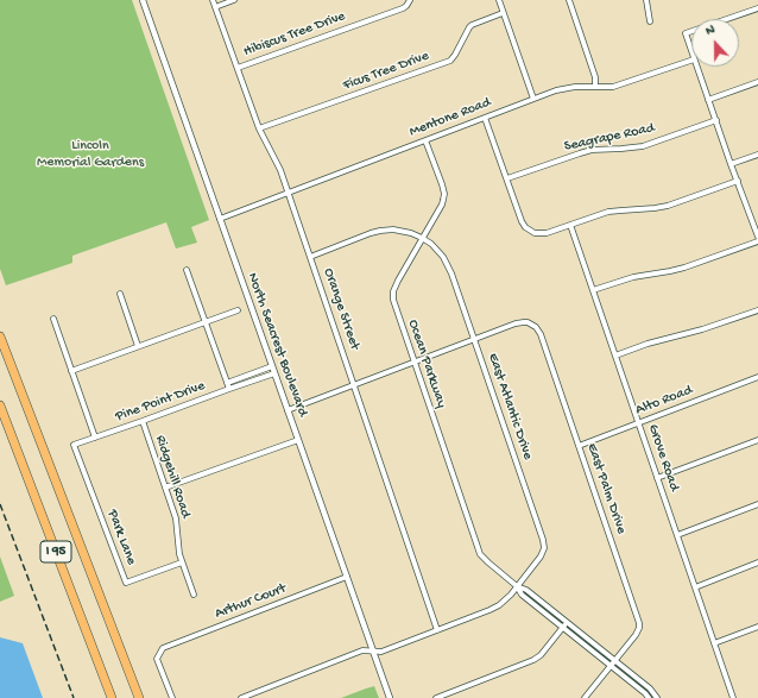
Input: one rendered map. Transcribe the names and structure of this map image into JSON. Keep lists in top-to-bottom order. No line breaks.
{"streets":{"highway":["I 95"],"street":["Hibiscus Tree Drive","Ficus Tree Drive","Mentone Road","Seagrape Road","Orange Street","North Seacrest Boulevard","Ocean Parkway","Alto Road","Pine Point Drive","East Atlantic Drive","Grove Road","Ridgehill Road","East Palm Drive","Park Lane","Arthur Court"]},"crossings":[["Hibiscus Tree Drive","Orange Street"],["Ficus Tree Drive","Orange Street"],["Mentone Road","Orange Street"],["Mentone Road","North Seacrest Boulevard"],["Mentone Road","Ocean Parkway"],["Orange Street","East Atlantic Drive"],["North Seacrest Boulevard","Pine Point Drive"],["North Seacrest Boulevard","East Atlantic Drive"],["North Seacrest Boulevard","Arthur Court"],["Ocean Parkway","East Atlantic Drive"],["Ocean Parkway","East Palm Drive"],["Alto Road","Grove Road"],["Alto Road","East Palm Drive"],["Pine Point Drive","Ridgehill Road"],["Pine Point Drive","Park Lane"],["East Atlantic Drive","East Palm Drive"],["Ridgehill Road","Park Lane"]],"parks":["Lincoln Memorial Gardens"],"north":"top"}
